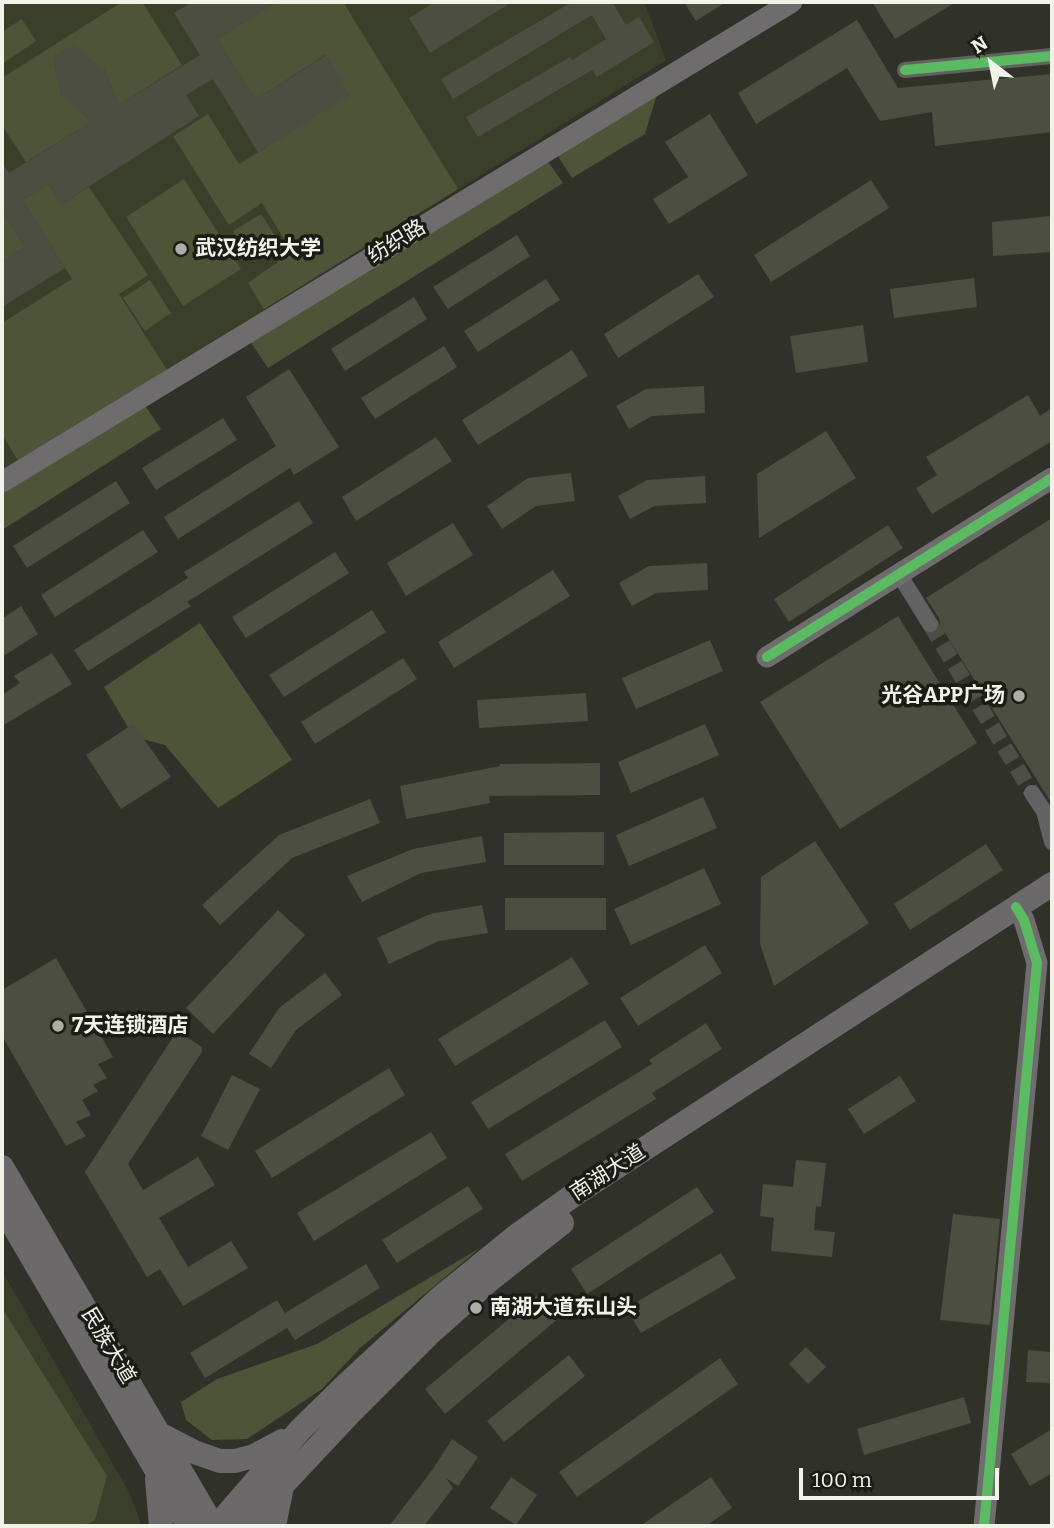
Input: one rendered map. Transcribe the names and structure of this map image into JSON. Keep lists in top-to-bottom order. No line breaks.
{"streets":{"main road":["南湖大道","民族大道"],"street":["纺织路"]},"crossings":[["南湖大道","民族大道"]],"places":["武汉纺织大学","光谷APP广场","7天连锁酒店","南湖大道东山头"],"scale_bar":"100 m","north":"top left"}
